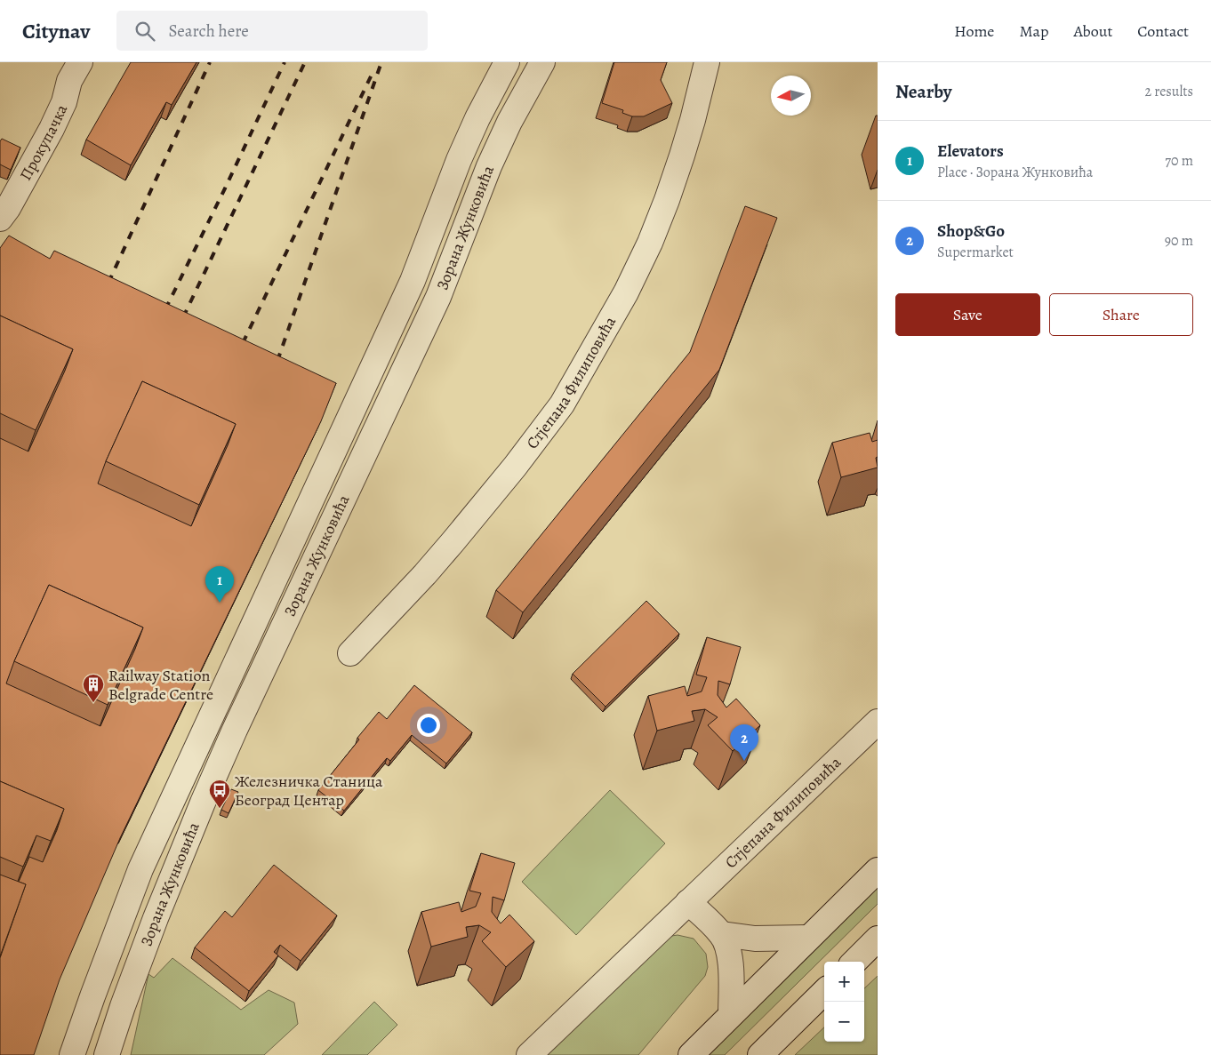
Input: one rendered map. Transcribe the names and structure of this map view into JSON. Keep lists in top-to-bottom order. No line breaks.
{"streets":{"street":["Прокупачка","Зорана Жунковића","Стјепана Филиповића"]},"places":{"building":["Railway Station Belgrade Centre"],"bus stop":["Железничка Станица Београд Центар"]},"north":"left","page":{"header":"Citynav","search":"Search here","nav":["Home","Map","About","Contact"],"heading":["Nearby","2 results"],"list":[{"mark":"1","name":"Elevators","note":"Place · Зорана Жунковића","value":"70 m"},{"mark":"2","name":"Shop&Go","note":"Supermarket","value":"90 m"}],"buttons":["Save","Share"],"pins":["1","2"],"map_buttons":["+","−"]}}
